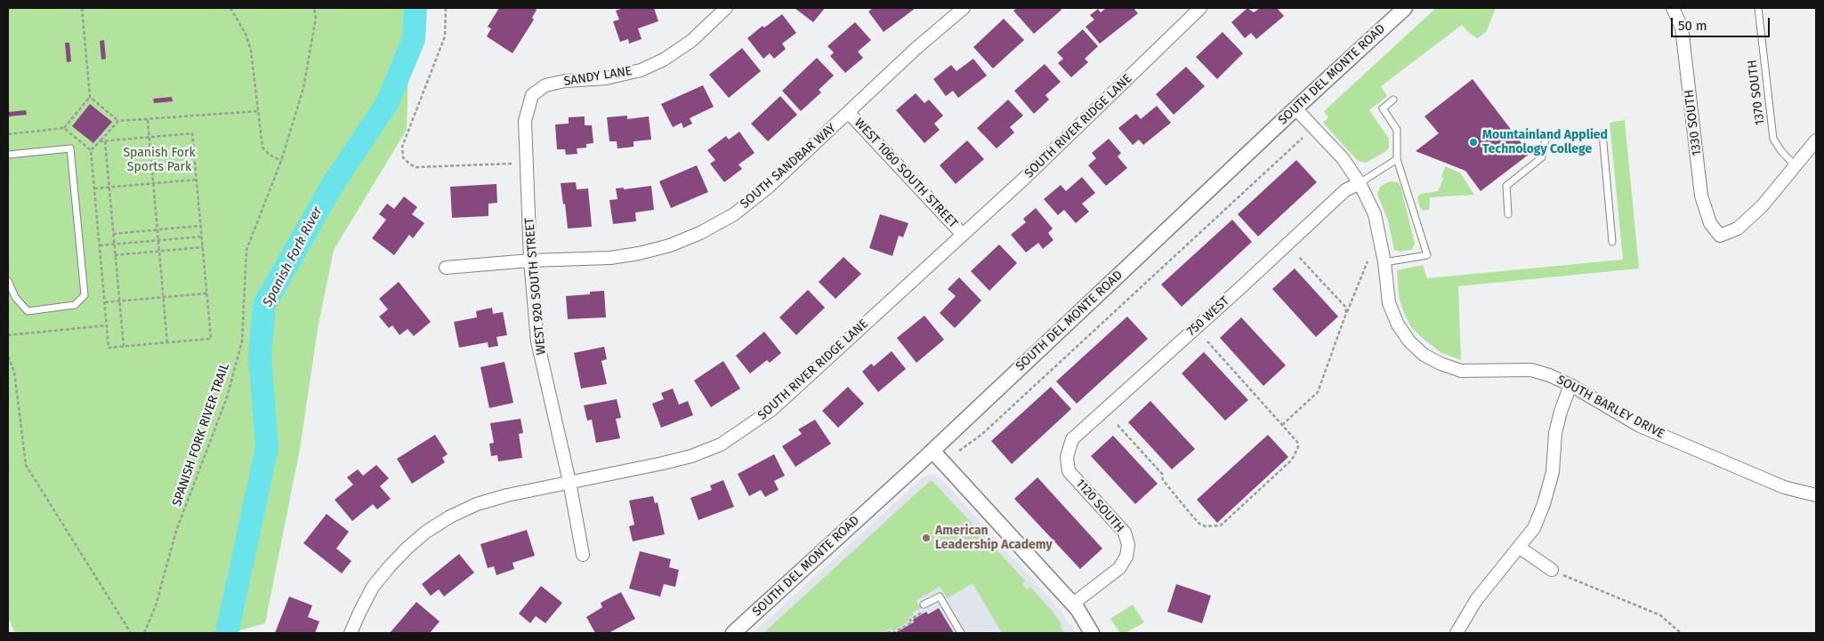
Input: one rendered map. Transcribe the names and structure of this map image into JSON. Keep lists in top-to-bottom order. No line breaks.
{"streets":{"street":["SOUTH DEL MONTE ROAD","SANDY LANE","1330 SOUTH","SOUTH RIVER RIDGE LANE","SOUTH SANDBAR WAY","WEST 1060 SOUTH STREET","WEST 920 SOUTH STREET","750 WEST","SOUTH BARLEY DRIVE","1120 SOUTH"],"lane":["1370 SOUTH"],"path":["SPANISH FORK RIVER TRAIL"]},"crossings":[["SOUTH DEL MONTE ROAD","SOUTH BARLEY DRIVE"],["SANDY LANE","WEST 920 SOUTH STREET"],["1370 SOUTH","1330 SOUTH"],["SOUTH RIVER RIDGE LANE","WEST 1060 SOUTH STREET"],["SOUTH RIVER RIDGE LANE","WEST 920 SOUTH STREET"],["SOUTH SANDBAR WAY","WEST 1060 SOUTH STREET"],["SOUTH SANDBAR WAY","WEST 920 SOUTH STREET"],["750 WEST","SOUTH BARLEY DRIVE"],["750 WEST","1120 SOUTH"]],"water":["Spanish Fork River"],"parks":["Spanish Fork Sports Park"],"places":["Mountainland Applied Technology College","American Leadership Academy"],"scale_bar":"50 m"}
